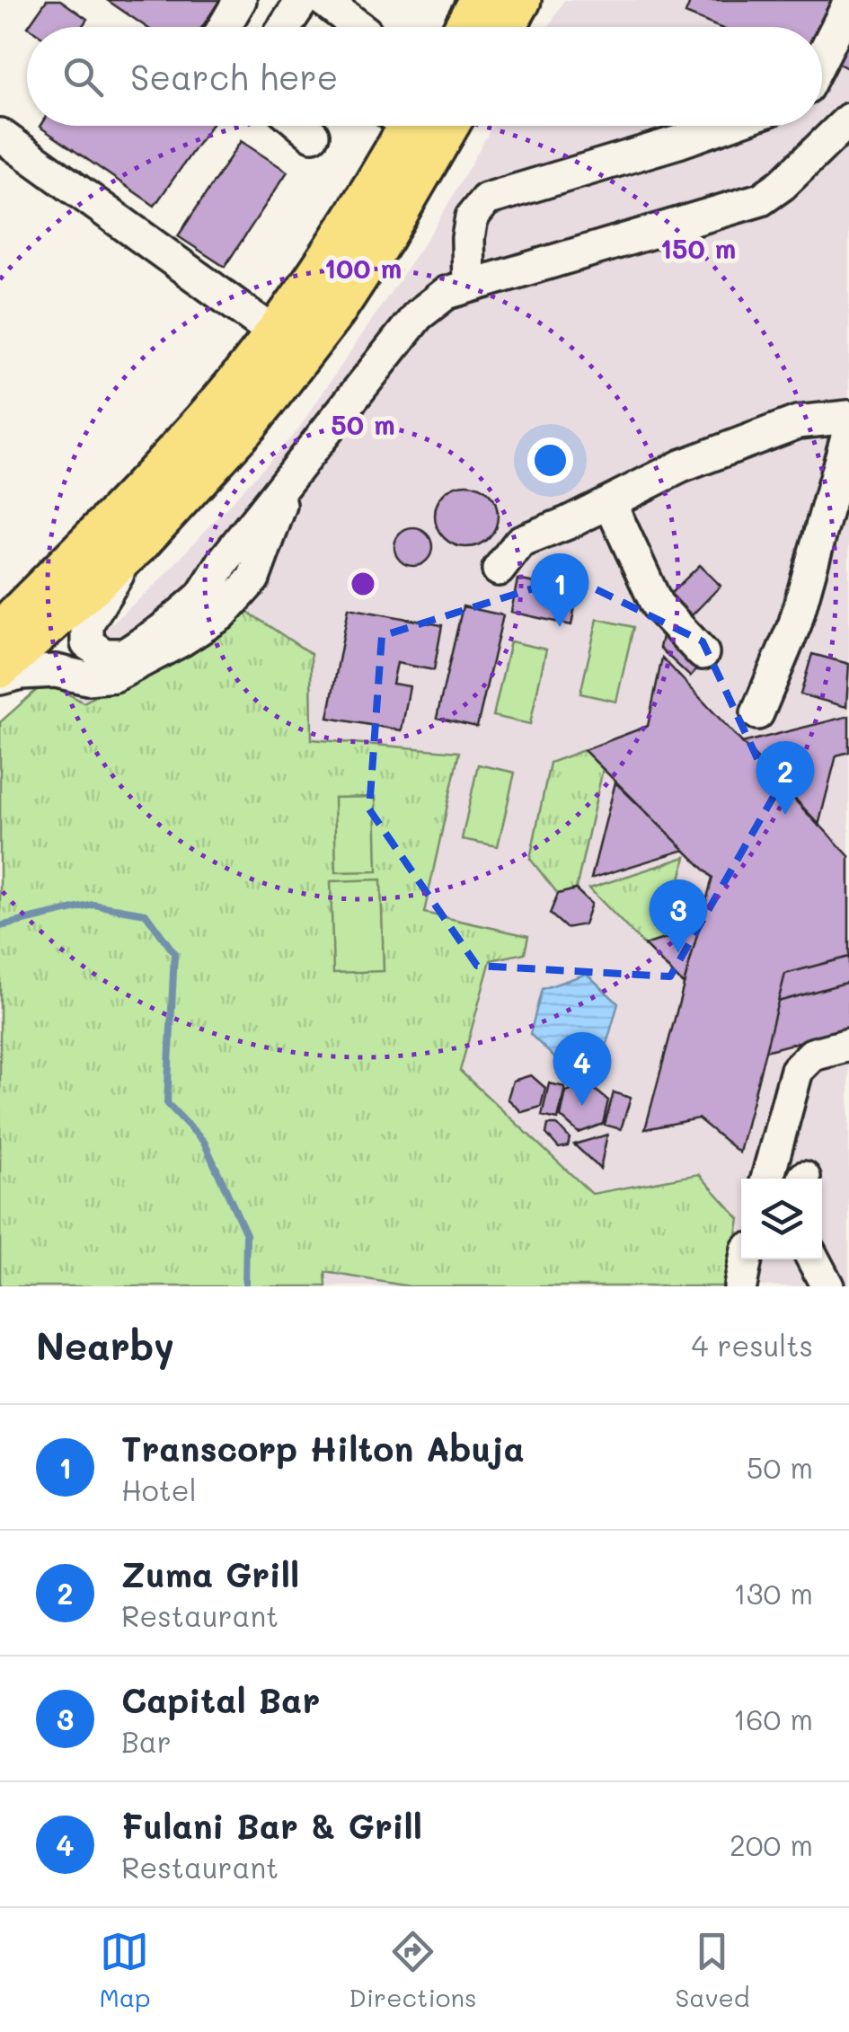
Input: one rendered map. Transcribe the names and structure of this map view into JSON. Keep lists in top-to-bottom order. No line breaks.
{"page":{"search":"Search here","pins":["1","2","3","4"],"heading":["Nearby","4 results"],"list":[{"mark":"1","name":"Transcorp Hilton Abuja","note":"Hotel","value":"50 m"},{"mark":"2","name":"Zuma Grill","note":"Restaurant","value":"130 m"},{"mark":"3","name":"Capital Bar","note":"Bar","value":"160 m"},{"mark":"4","name":"Fulani Bar & Grill","note":"Restaurant","value":"200 m"}],"nav":["Map","Directions","Saved"]},"rings":["150 m","100 m","50 m"]}
